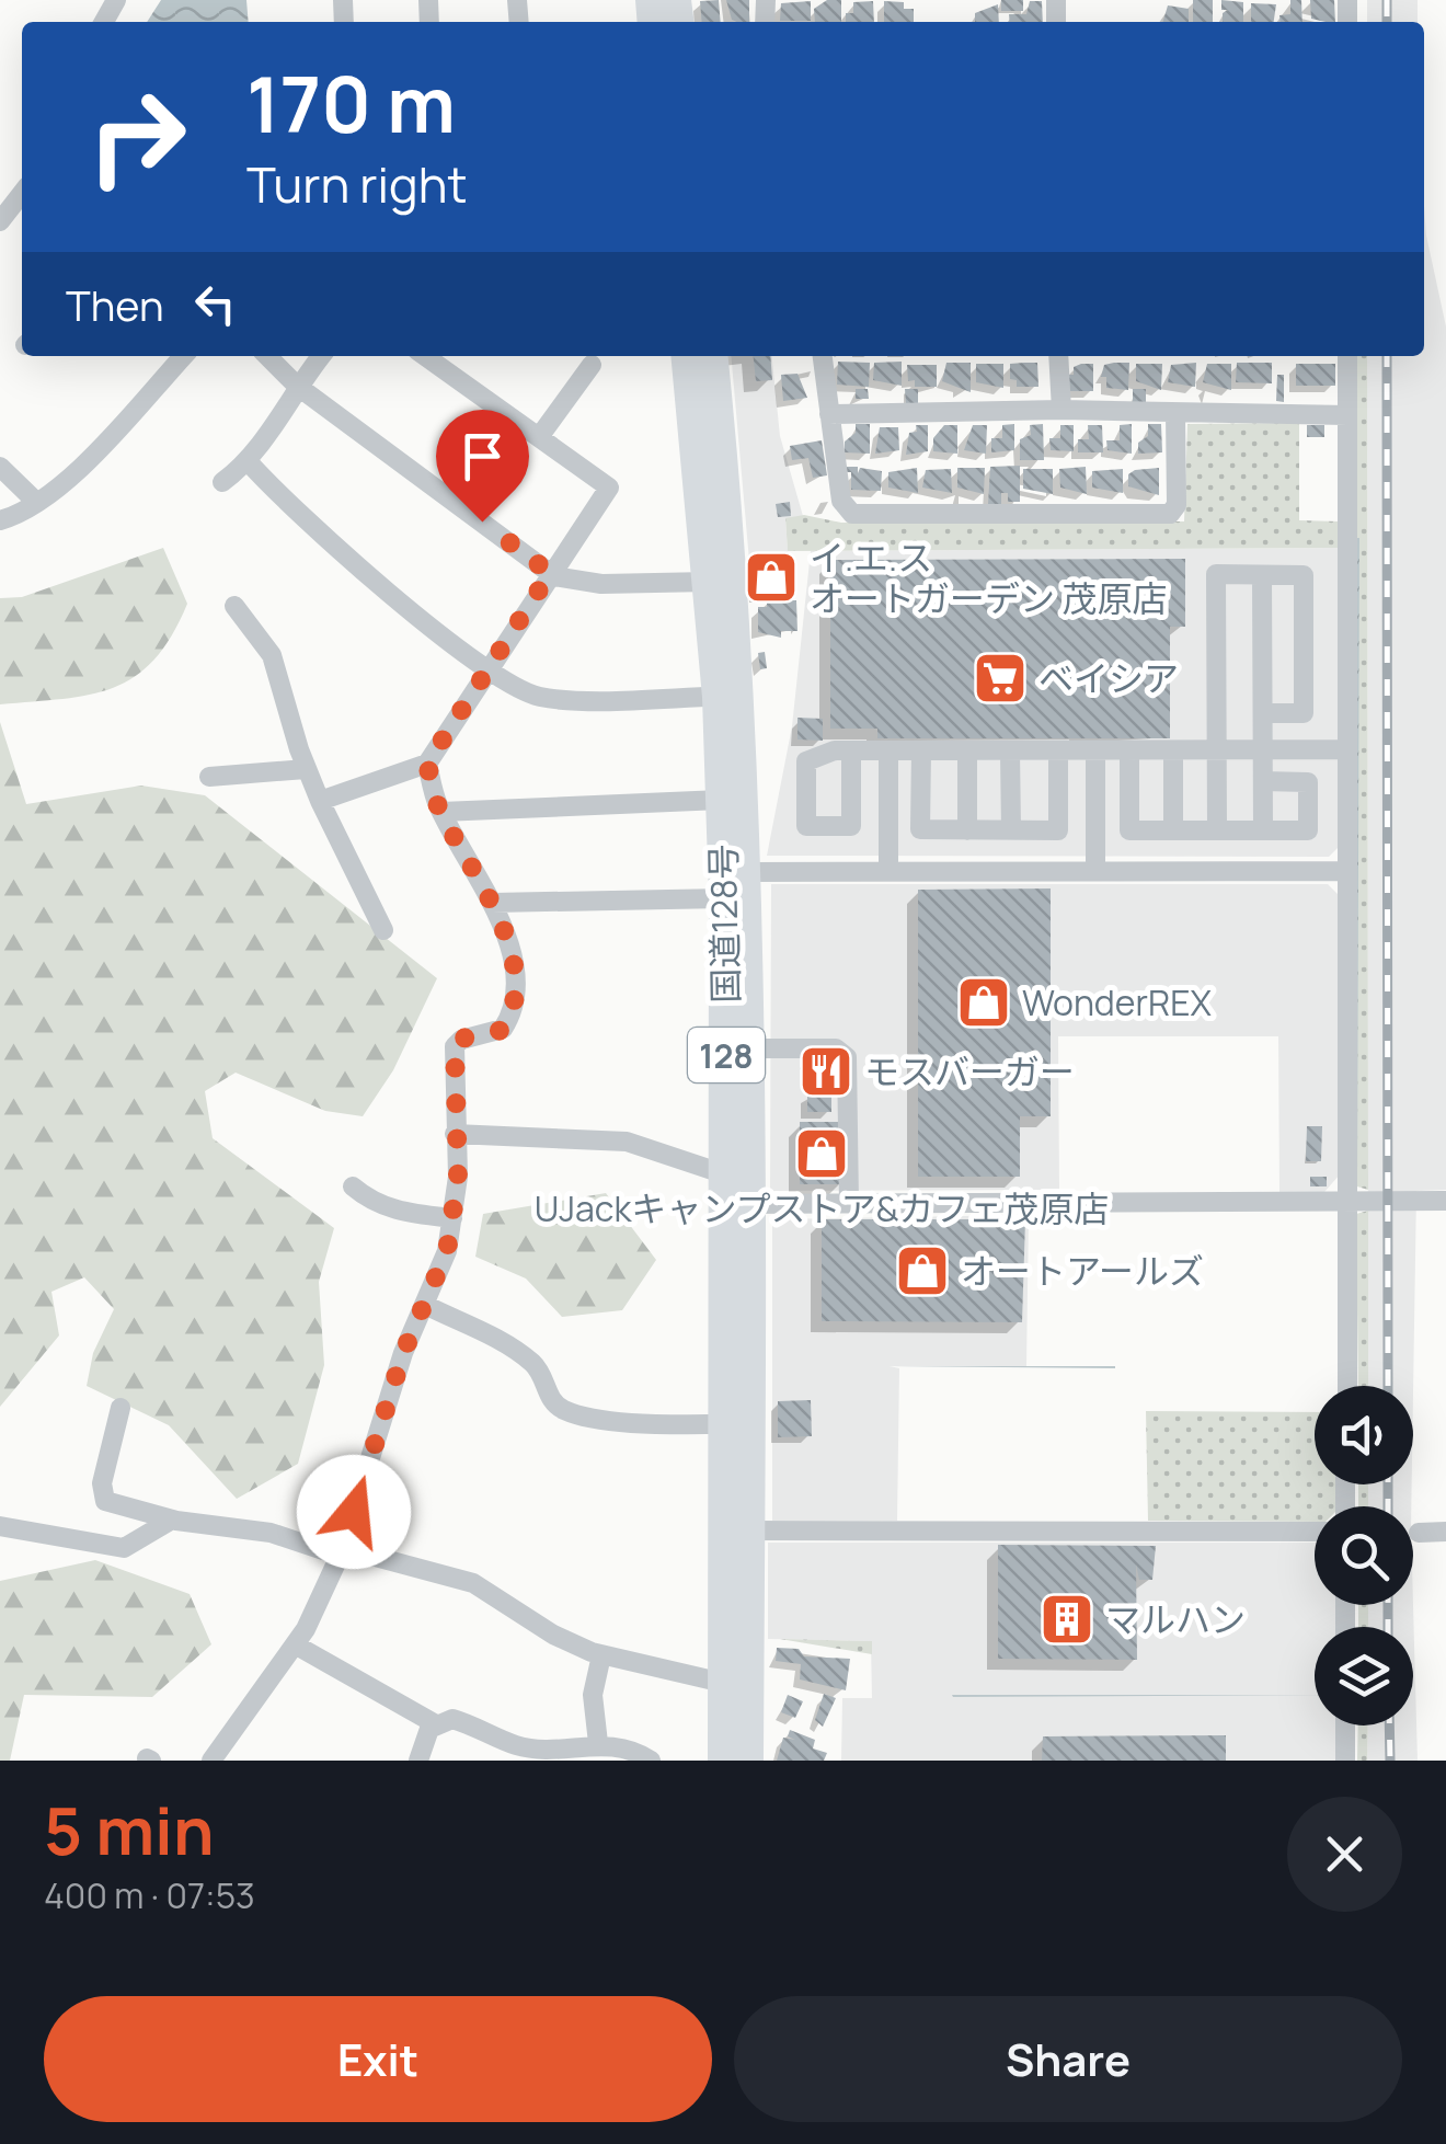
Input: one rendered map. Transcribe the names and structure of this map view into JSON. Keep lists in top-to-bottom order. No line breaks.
{"streets":{"highway":["国道128号","128"]},"places":{"shop":["イ.エ.ス オートガーデン 茂原店","WonderREX","UJackキャンプストア&カフェ茂原店","オートアールズ"],"supermarket":["ベイシア"],"restaurant":["モスバーガー"],"building":["マルハン"]},"page":{"turn":["170 m","Turn right"],"then":"Then","heading":["5 min","400 m · 07:53"],"buttons":["Exit","Share"]}}
